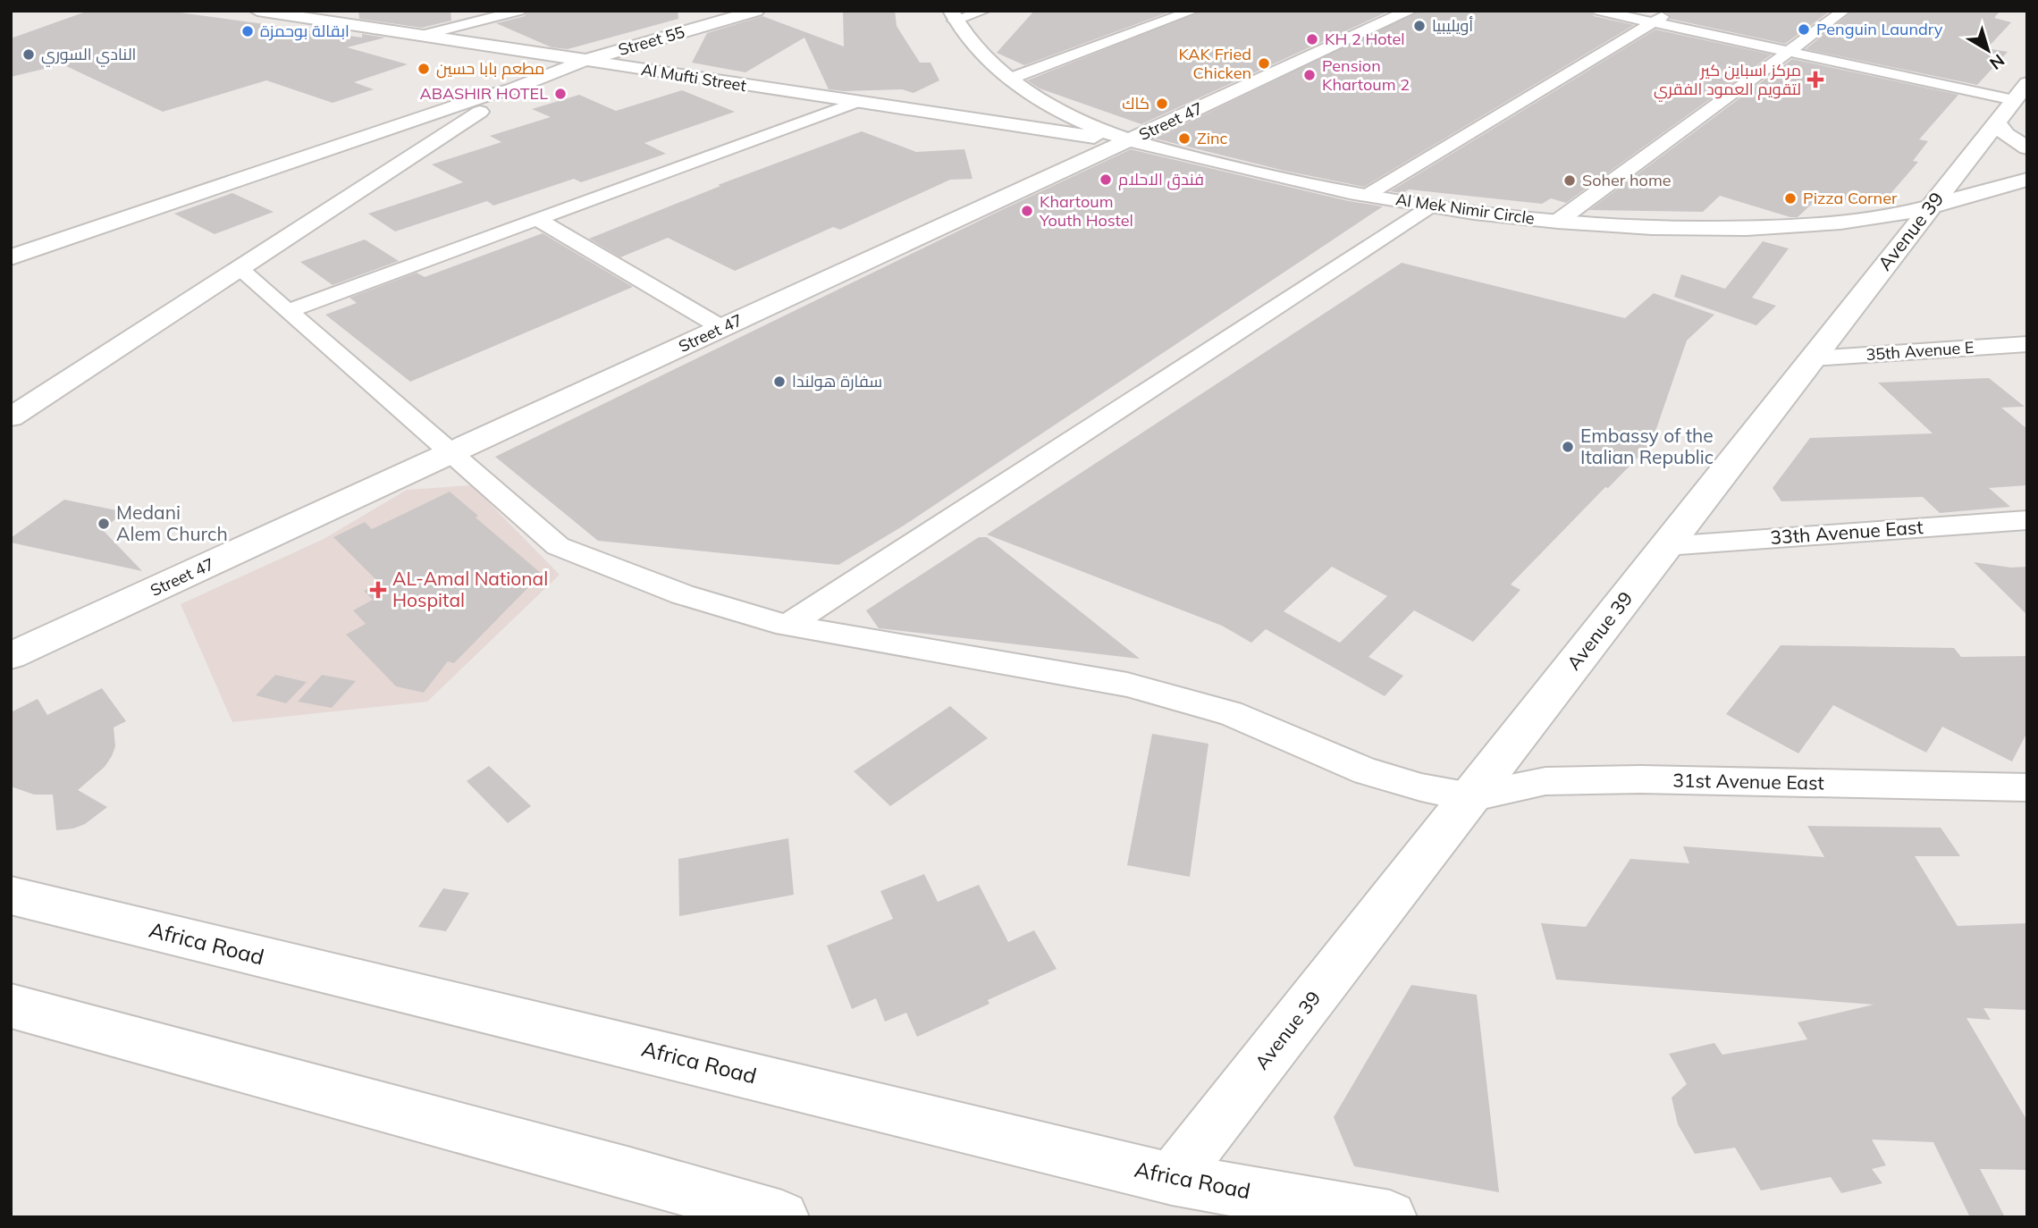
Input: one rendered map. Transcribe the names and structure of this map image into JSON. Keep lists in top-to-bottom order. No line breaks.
{"streets":{"main road":["Street 55","Al Mufti Street","Street 47","Al Mek Nimir Circle","Avenue 39","Africa Road"],"street":["35th Avenue E","33th Avenue East","31st Avenue East"]},"crossings":[["Street 55","Al Mufti Street"],["Al Mufti Street","Street 47"],["Al Mufti Street","Al Mek Nimir Circle"],["Street 47","Al Mek Nimir Circle"],["Al Mek Nimir Circle","Avenue 39"],["Avenue 39","35th Avenue E"],["Avenue 39","33th Avenue East"],["Avenue 39","31st Avenue East"],["Avenue 39","Africa Road"]],"places":{"other":["أويليبيا","Penguin Laundry","ابقالة بوحمزة","KH 2 Hotel","النادي السوري","KAK Fried Chicken","مطعم بابا حسين","Pension Khartoum 2","ABASHIR HOTEL","كاك","Zinc","فندق الاحلام","Soher home","Pizza Corner","Khartoum Youth Hostel","سفارة هولندا","Embassy of the Italian Republic","Medani Alem Church"],"health":["مركز اسباين كير لتقويم العمود الفقري","AL-Amal National Hospital"]},"north":"bottom right"}
